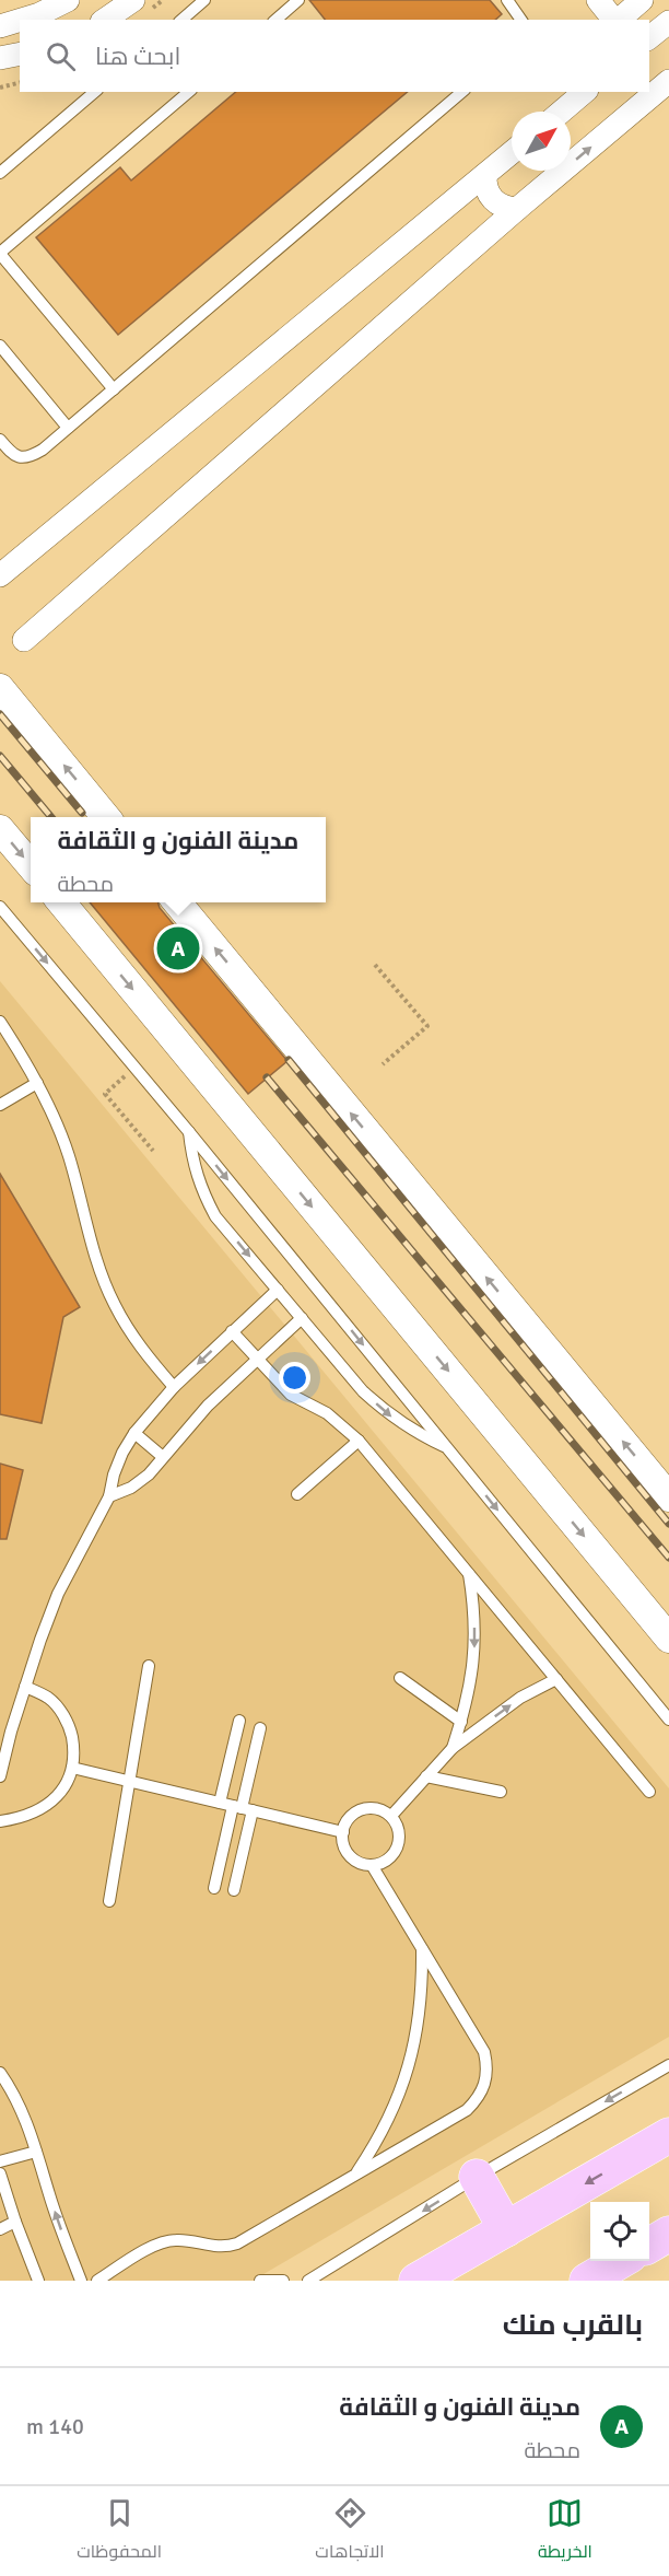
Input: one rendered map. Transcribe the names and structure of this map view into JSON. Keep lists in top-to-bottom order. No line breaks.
{"north":"top right","page":{"search":"ابحث هنا","popup":["مدينة الفنون و الثقافة","محطة"],"pins":"A","heading":"بالقرب منك","list":[{"mark":"A","name":"مدينة الفنون و الثقافة","note":"محطة","value":"140 m"}],"nav":["الخريطة","الاتجاهات","المحفوظات"]}}
